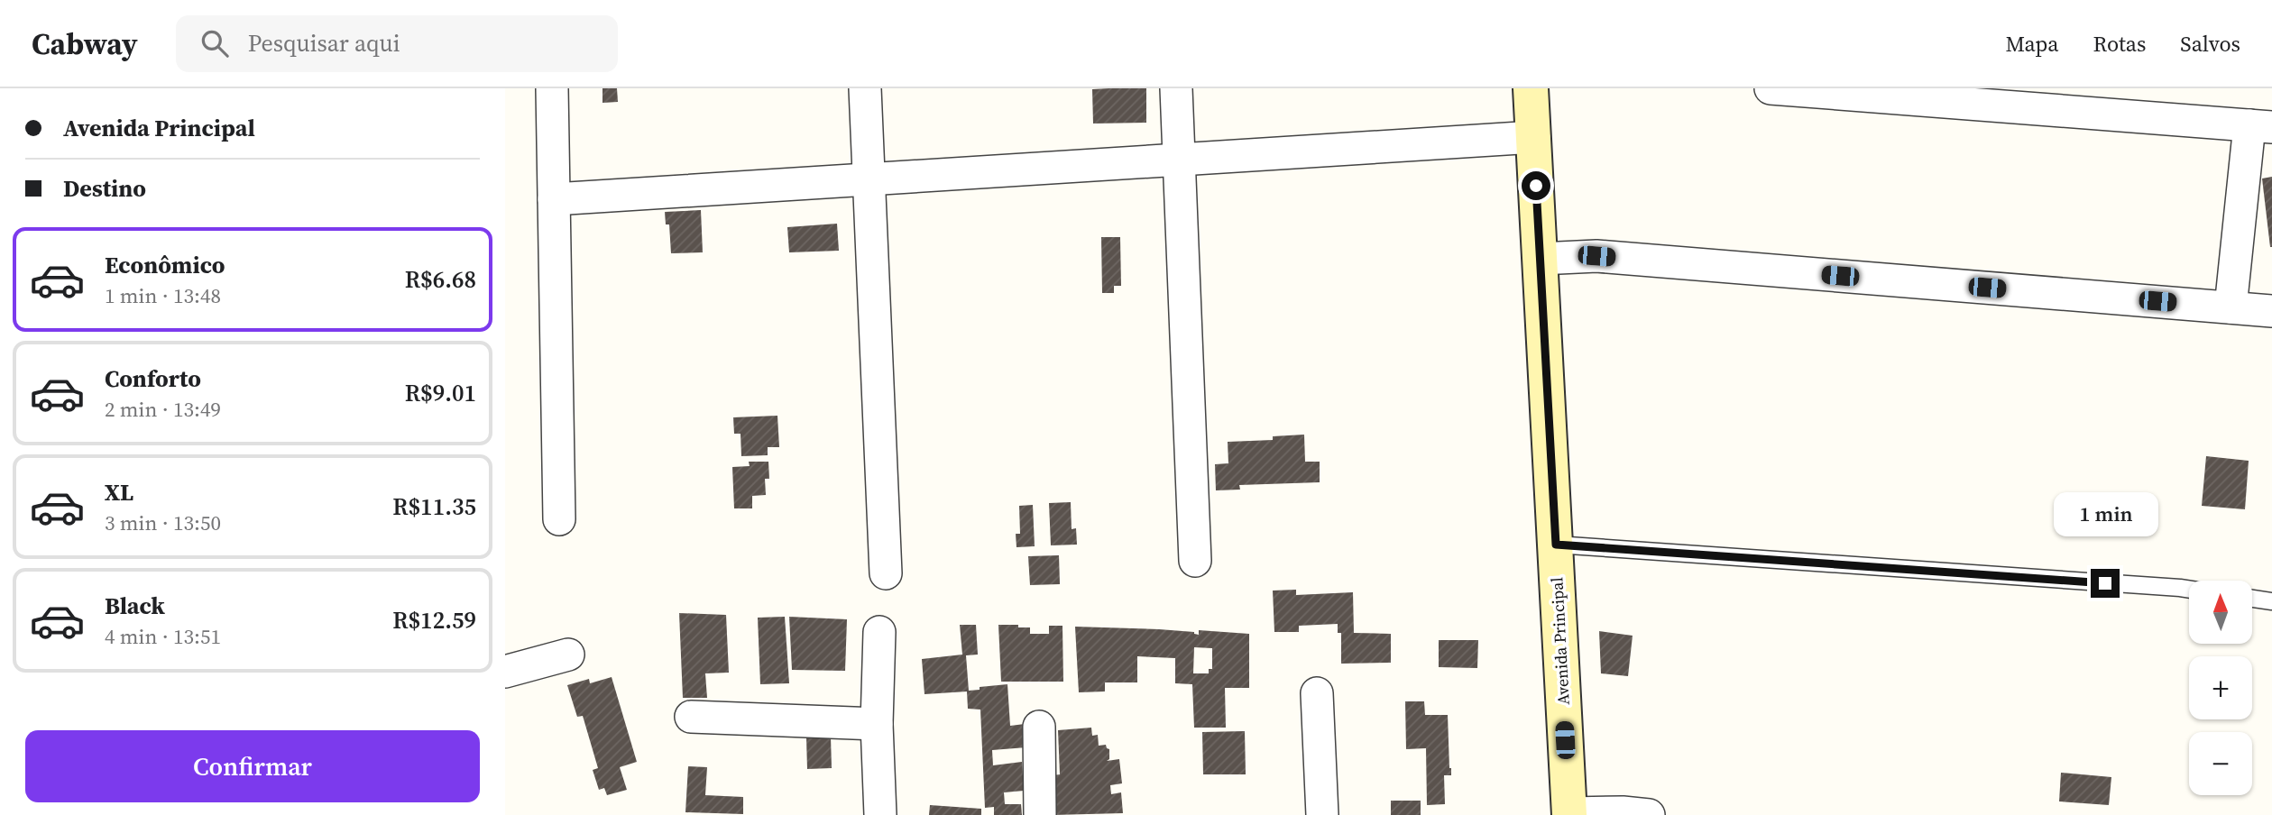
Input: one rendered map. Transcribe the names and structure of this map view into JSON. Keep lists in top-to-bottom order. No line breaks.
{"streets":{"street":["Avenida Principal"]},"north":"top","page":{"header":"Cabway","search":"Pesquisar aqui","nav":["Mapa","Rotas","Salvos"],"banner":["Avenida Principal","Destino"],"list":[{"name":"Econômico","note":"1 min · 13:48","value":"R$6.68"},{"name":"Conforto","note":"2 min · 13:49","value":"R$9.01"},{"name":"XL","note":"3 min · 13:50","value":"R$11.35"},{"name":"Black","note":"4 min · 13:51","value":"R$12.59"}],"bubble":"1 min","map_buttons":["+","−"],"buttons":"Confirmar"}}
